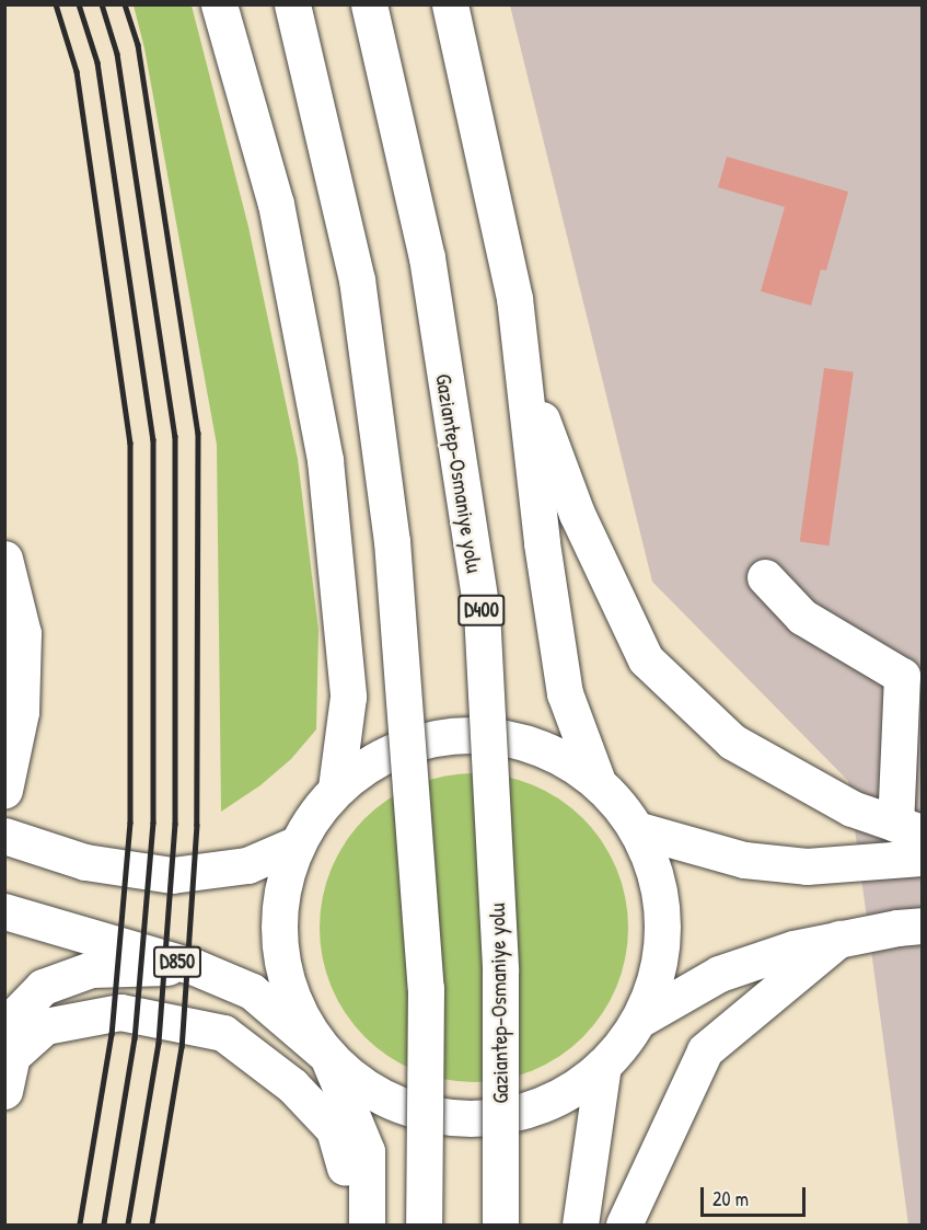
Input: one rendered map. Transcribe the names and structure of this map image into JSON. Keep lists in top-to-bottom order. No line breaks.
{"streets":{"main road":["Gaziantep-Osmaniye yolu","D400","D850"]},"scale_bar":"20 m"}
